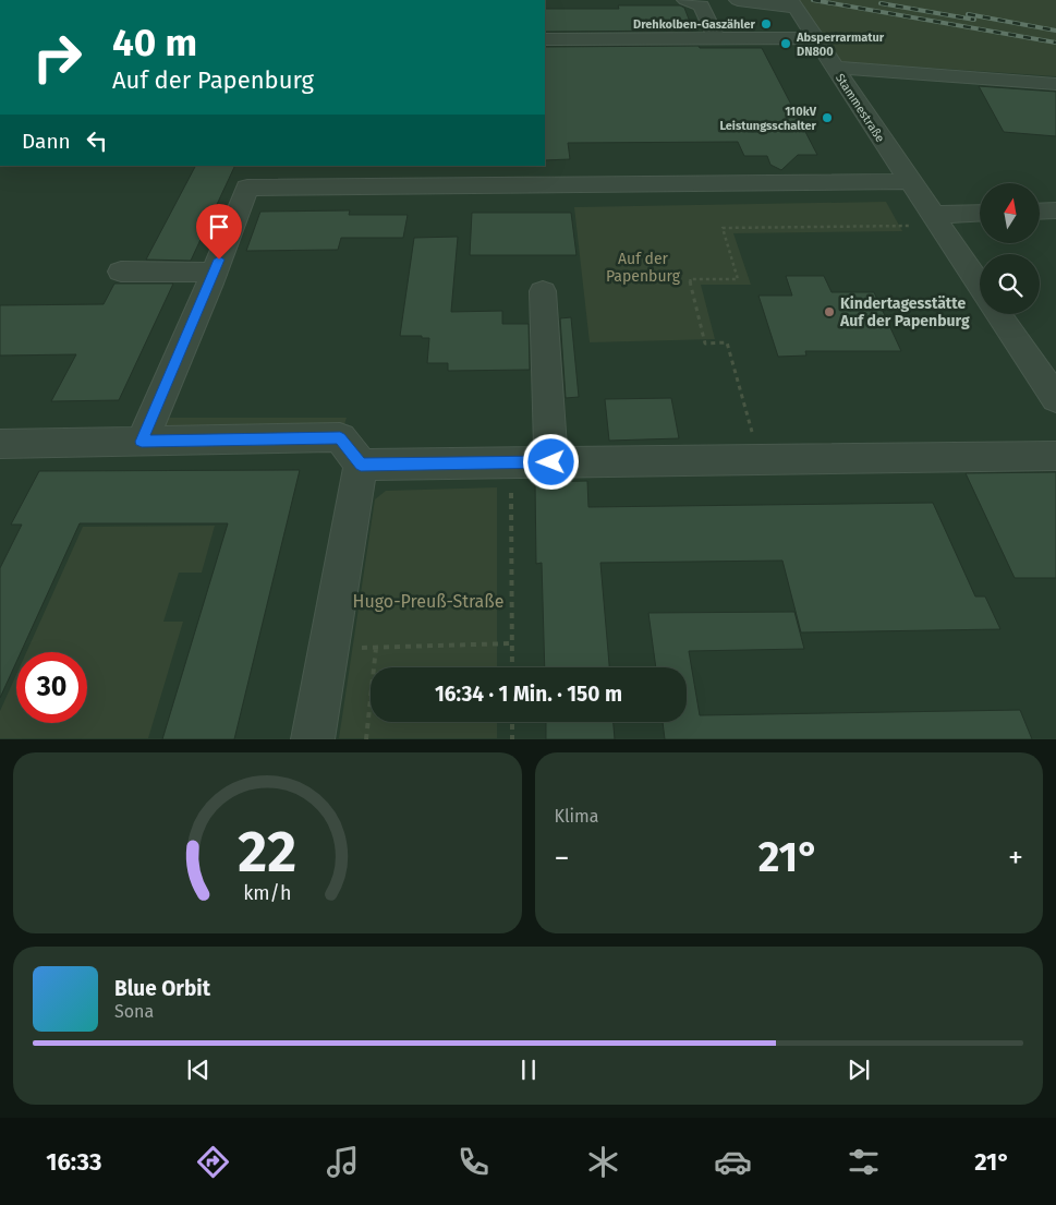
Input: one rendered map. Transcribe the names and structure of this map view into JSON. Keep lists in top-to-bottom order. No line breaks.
{"streets":{"street":["Stammestraße"]},"parks":["Auf der Papenburg","Hugo-Preuß-Straße"],"places":["Drehkolben-Gaszähler","Absperrarmatur DN800","110kV Leistungsschalter","Kindertagesstätte Auf der Papenburg"],"north":"top","page":{"turn":["40 m","Auf der Papenburg"],"then":"Dann","limit":"30","trip":"16:34 · 1 Min. · 150 m","tile":"Klima","heat":["−","21°","+"],"song":["Blue Orbit","Sona"],"tabs":["16:33","21°"],"gauge":["22","km/h"]}}
